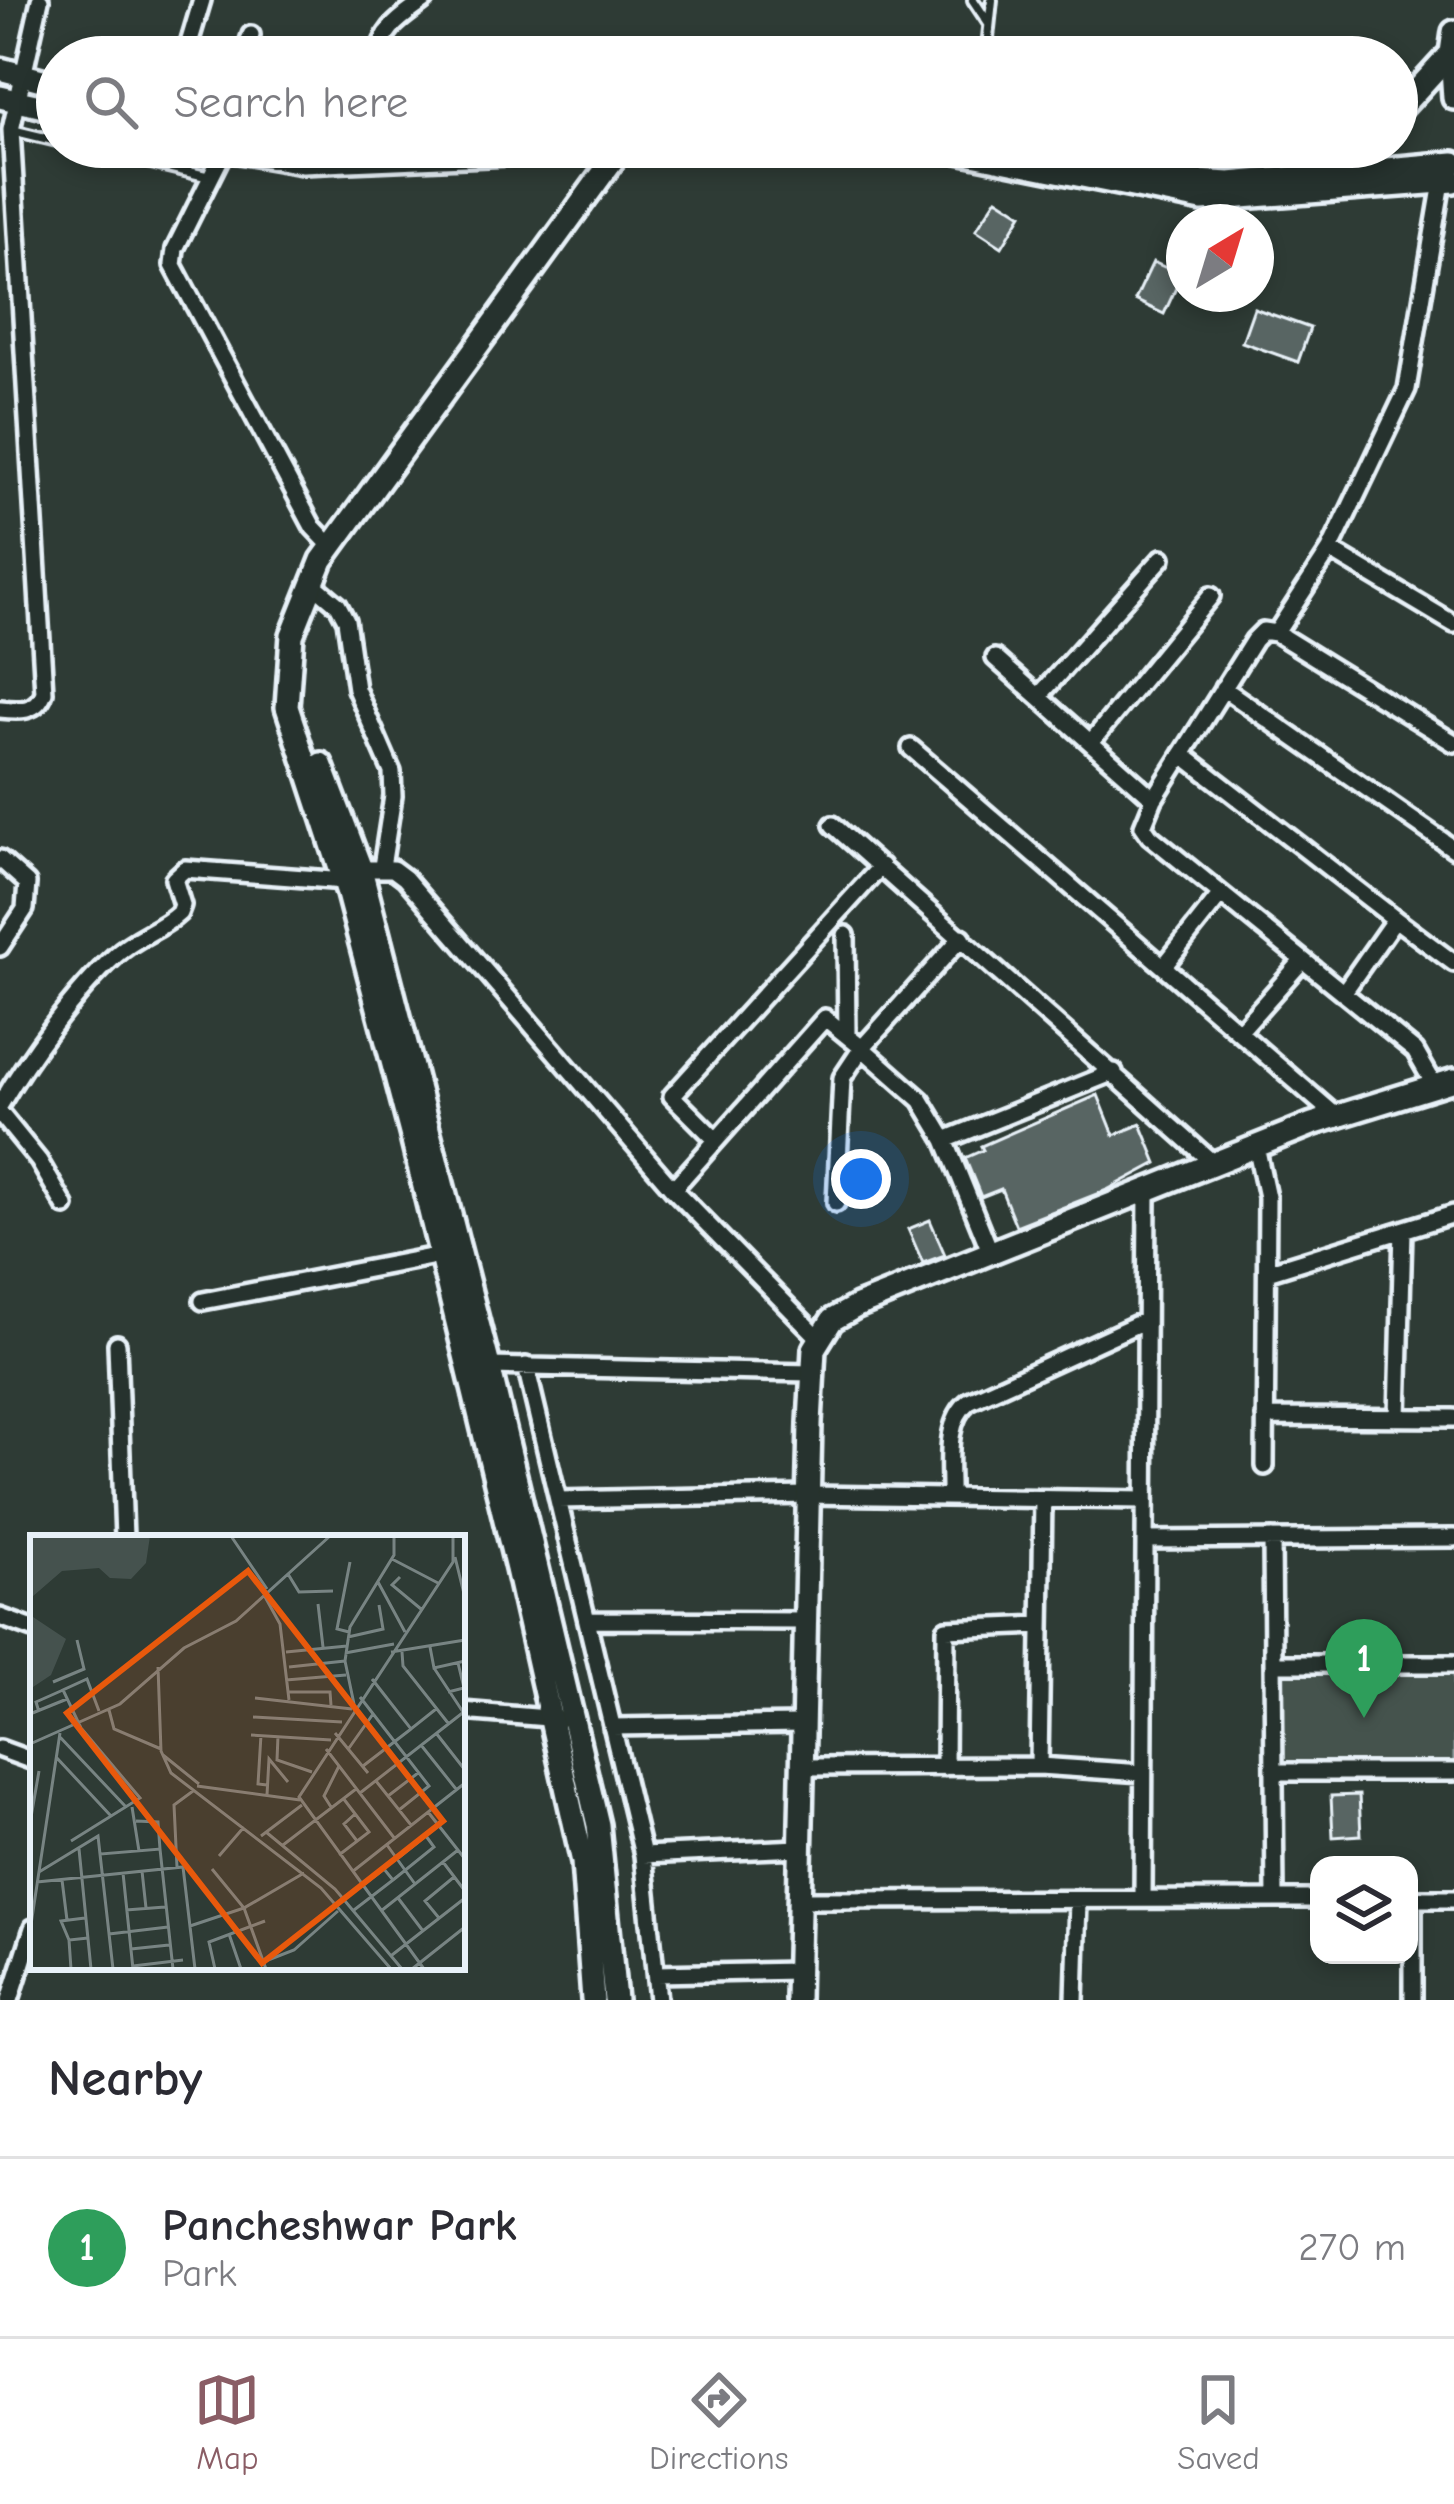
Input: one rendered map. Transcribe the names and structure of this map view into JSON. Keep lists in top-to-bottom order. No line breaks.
{"north":"top right","page":{"search":"Search here","pins":"1","heading":"Nearby","list":[{"mark":"1","name":"Pancheshwar Park","note":"Park","value":"270 m"}],"nav":["Map","Directions","Saved"]}}
